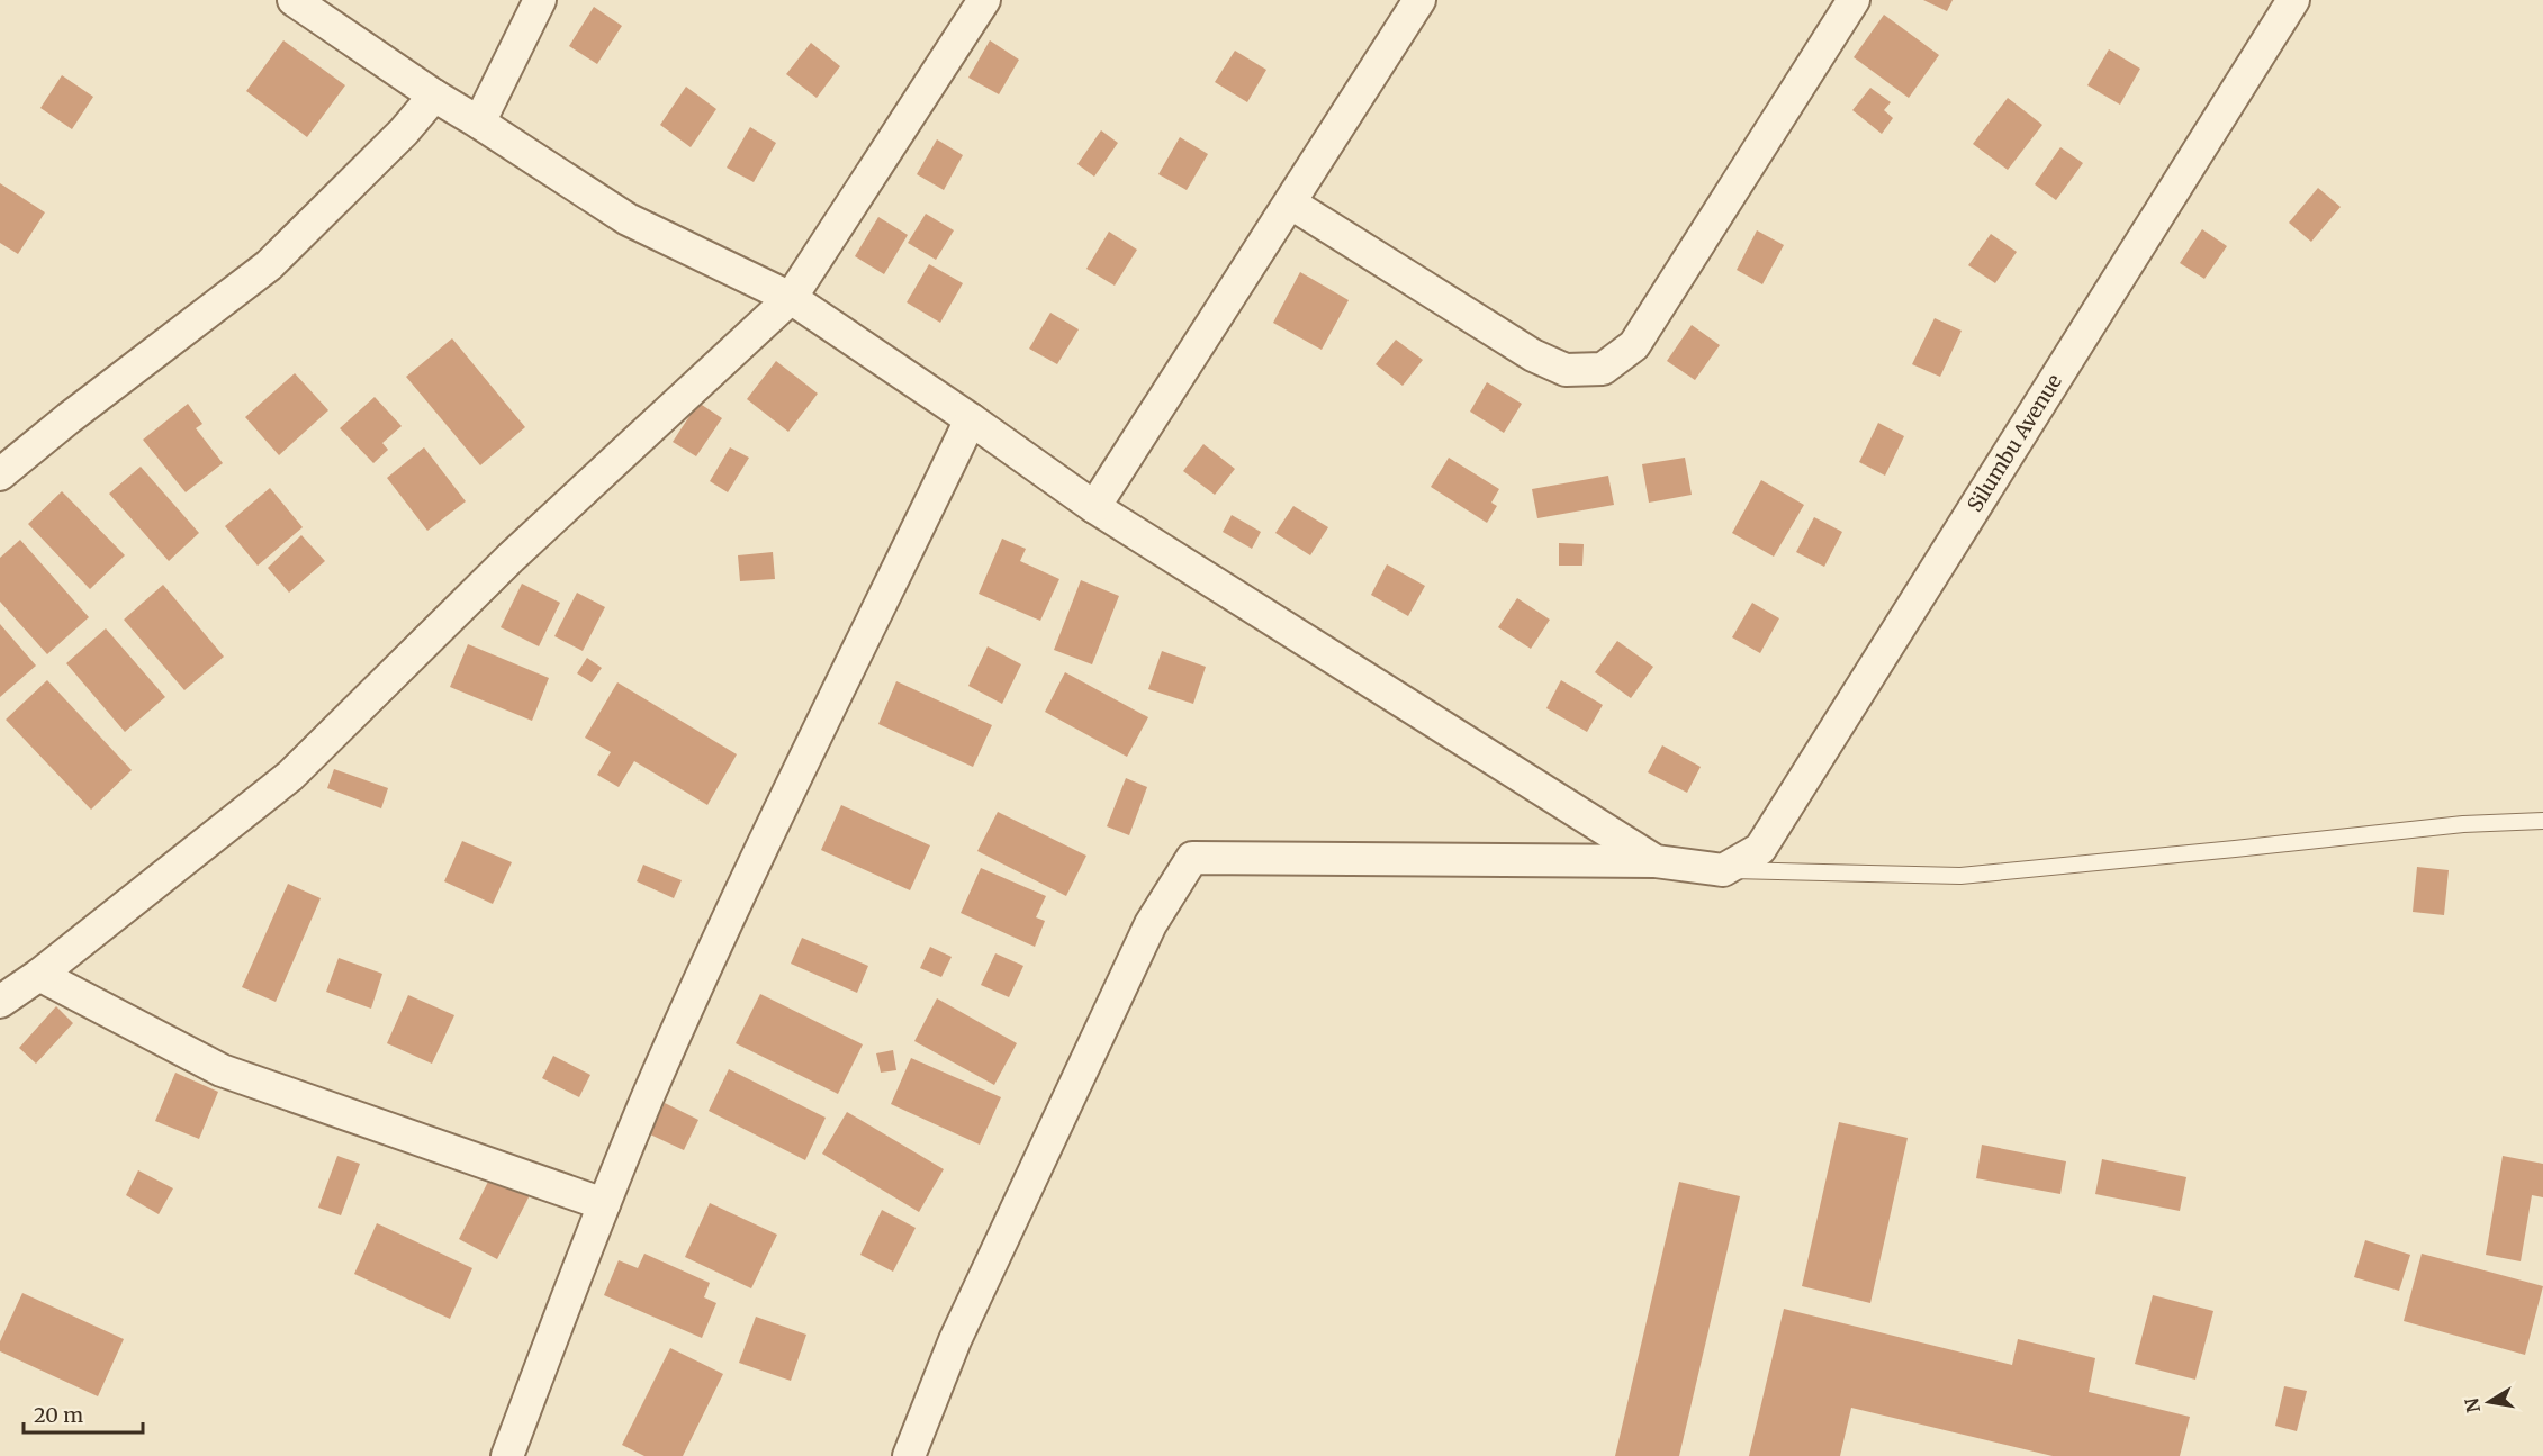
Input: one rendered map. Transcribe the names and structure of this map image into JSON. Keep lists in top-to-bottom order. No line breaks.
{"streets":{"street":["Silumbu Avenue"]},"scale_bar":"20 m","north":"left"}
